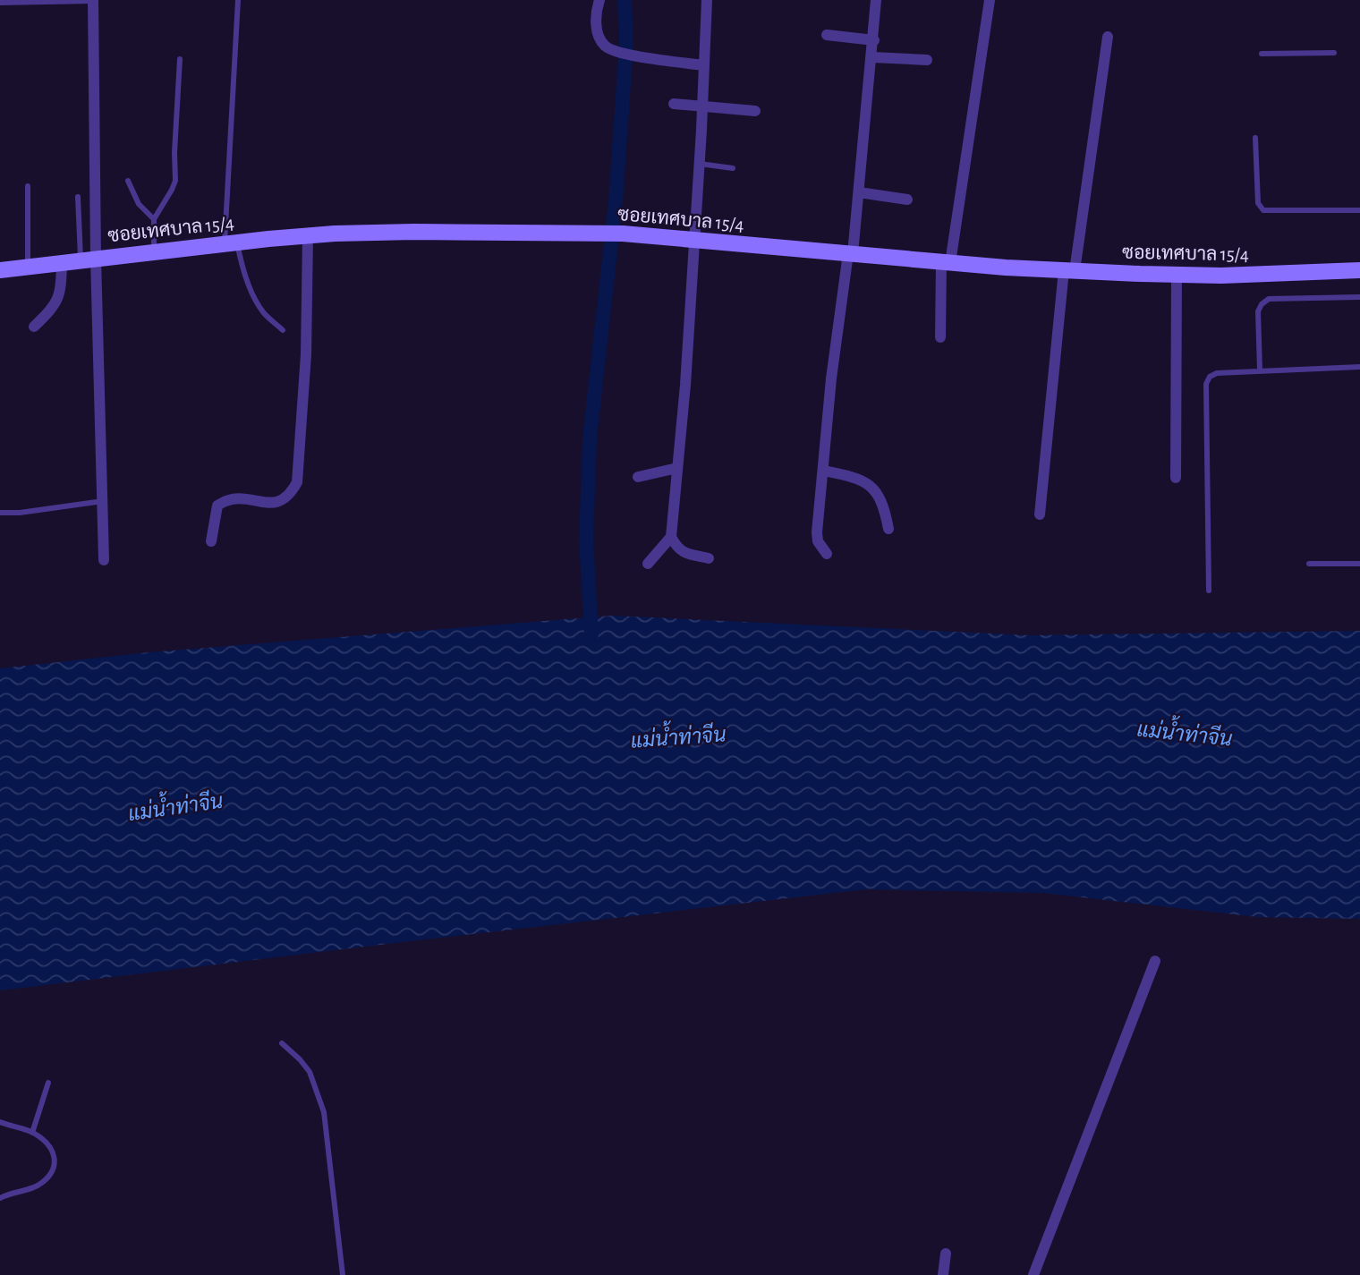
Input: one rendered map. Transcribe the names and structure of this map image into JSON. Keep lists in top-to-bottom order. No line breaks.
{"streets":{"street":["ซอยเทศบาล 15/4"]},"water":["แม่น้ำท่าจีน"]}
